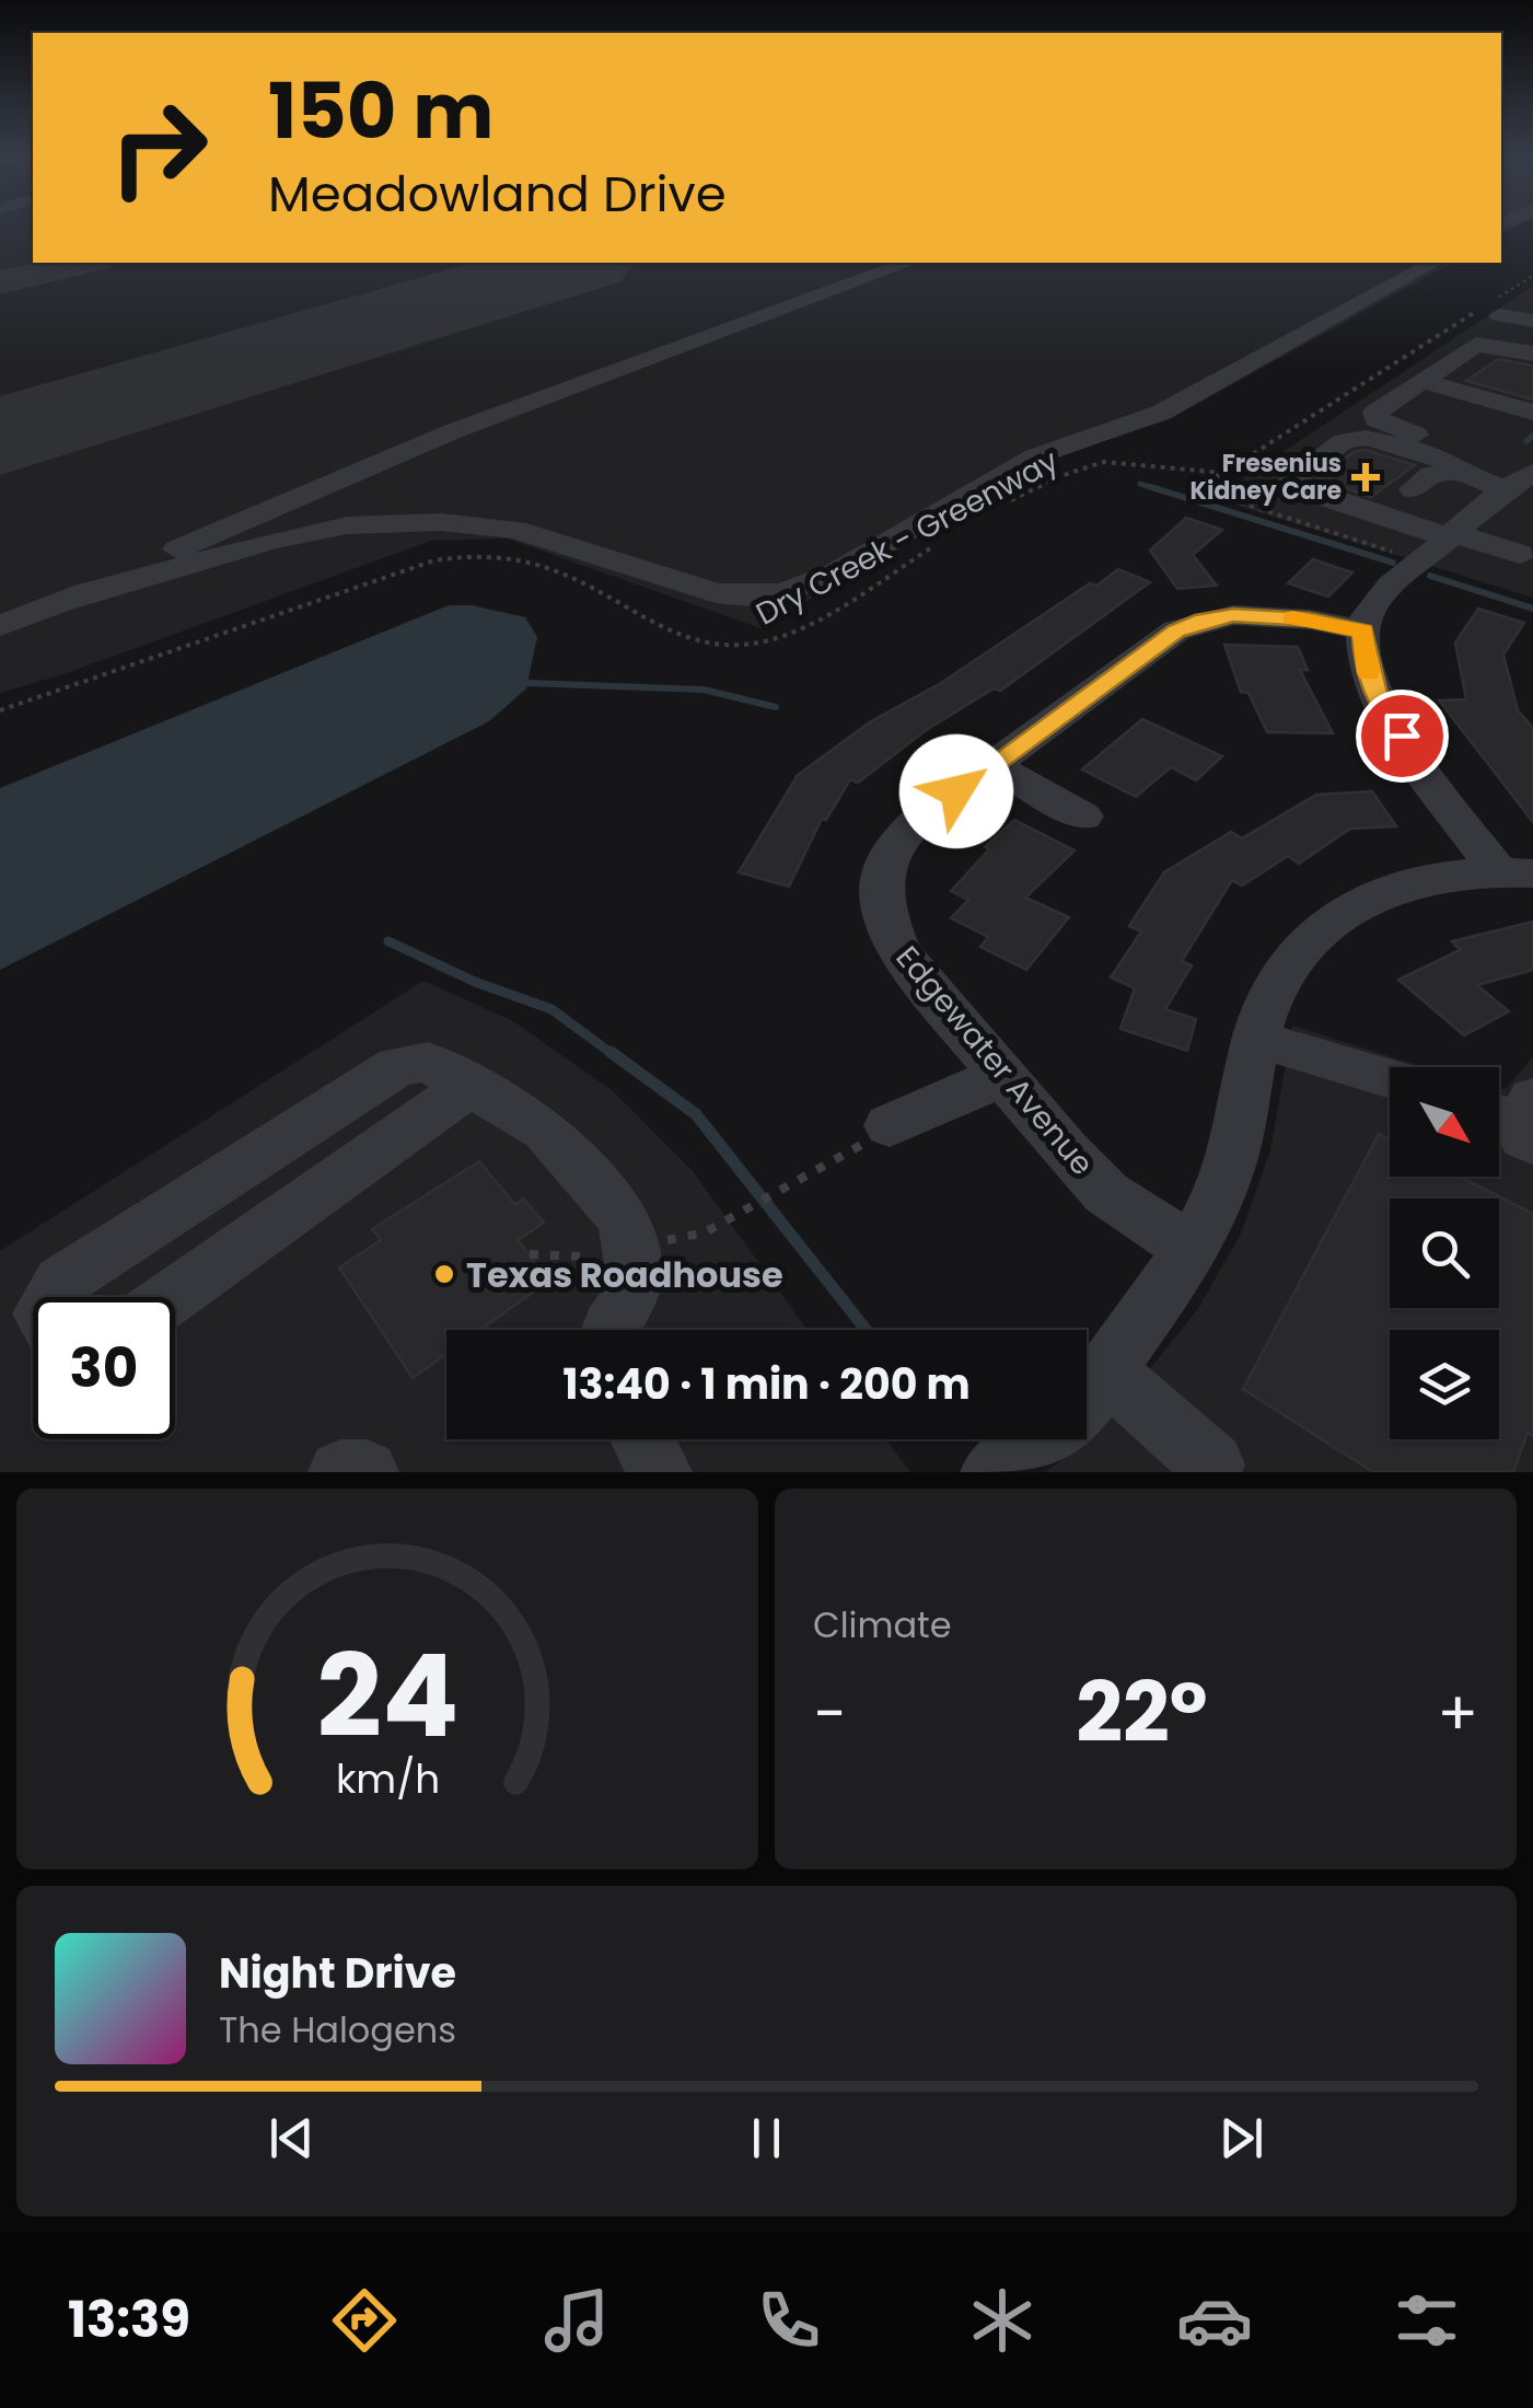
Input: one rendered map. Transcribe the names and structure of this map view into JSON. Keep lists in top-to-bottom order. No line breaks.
{"streets":{"street":["Edgewater Avenue"],"path":["Dry Creek - Greenway"]},"places":{"health":["Fresenius Kidney Care"],"other":["Texas Roadhouse"]},"north":"bottom right","page":{"turn":["150 m","Meadowland Drive"],"limit":"30","trip":"13:40 · 1 min · 200 m","tile":"Climate","heat":["−","22°","+"],"song":["Night Drive","The Halogens"],"tabs":"13:39","gauge":["24","km/h"]}}
